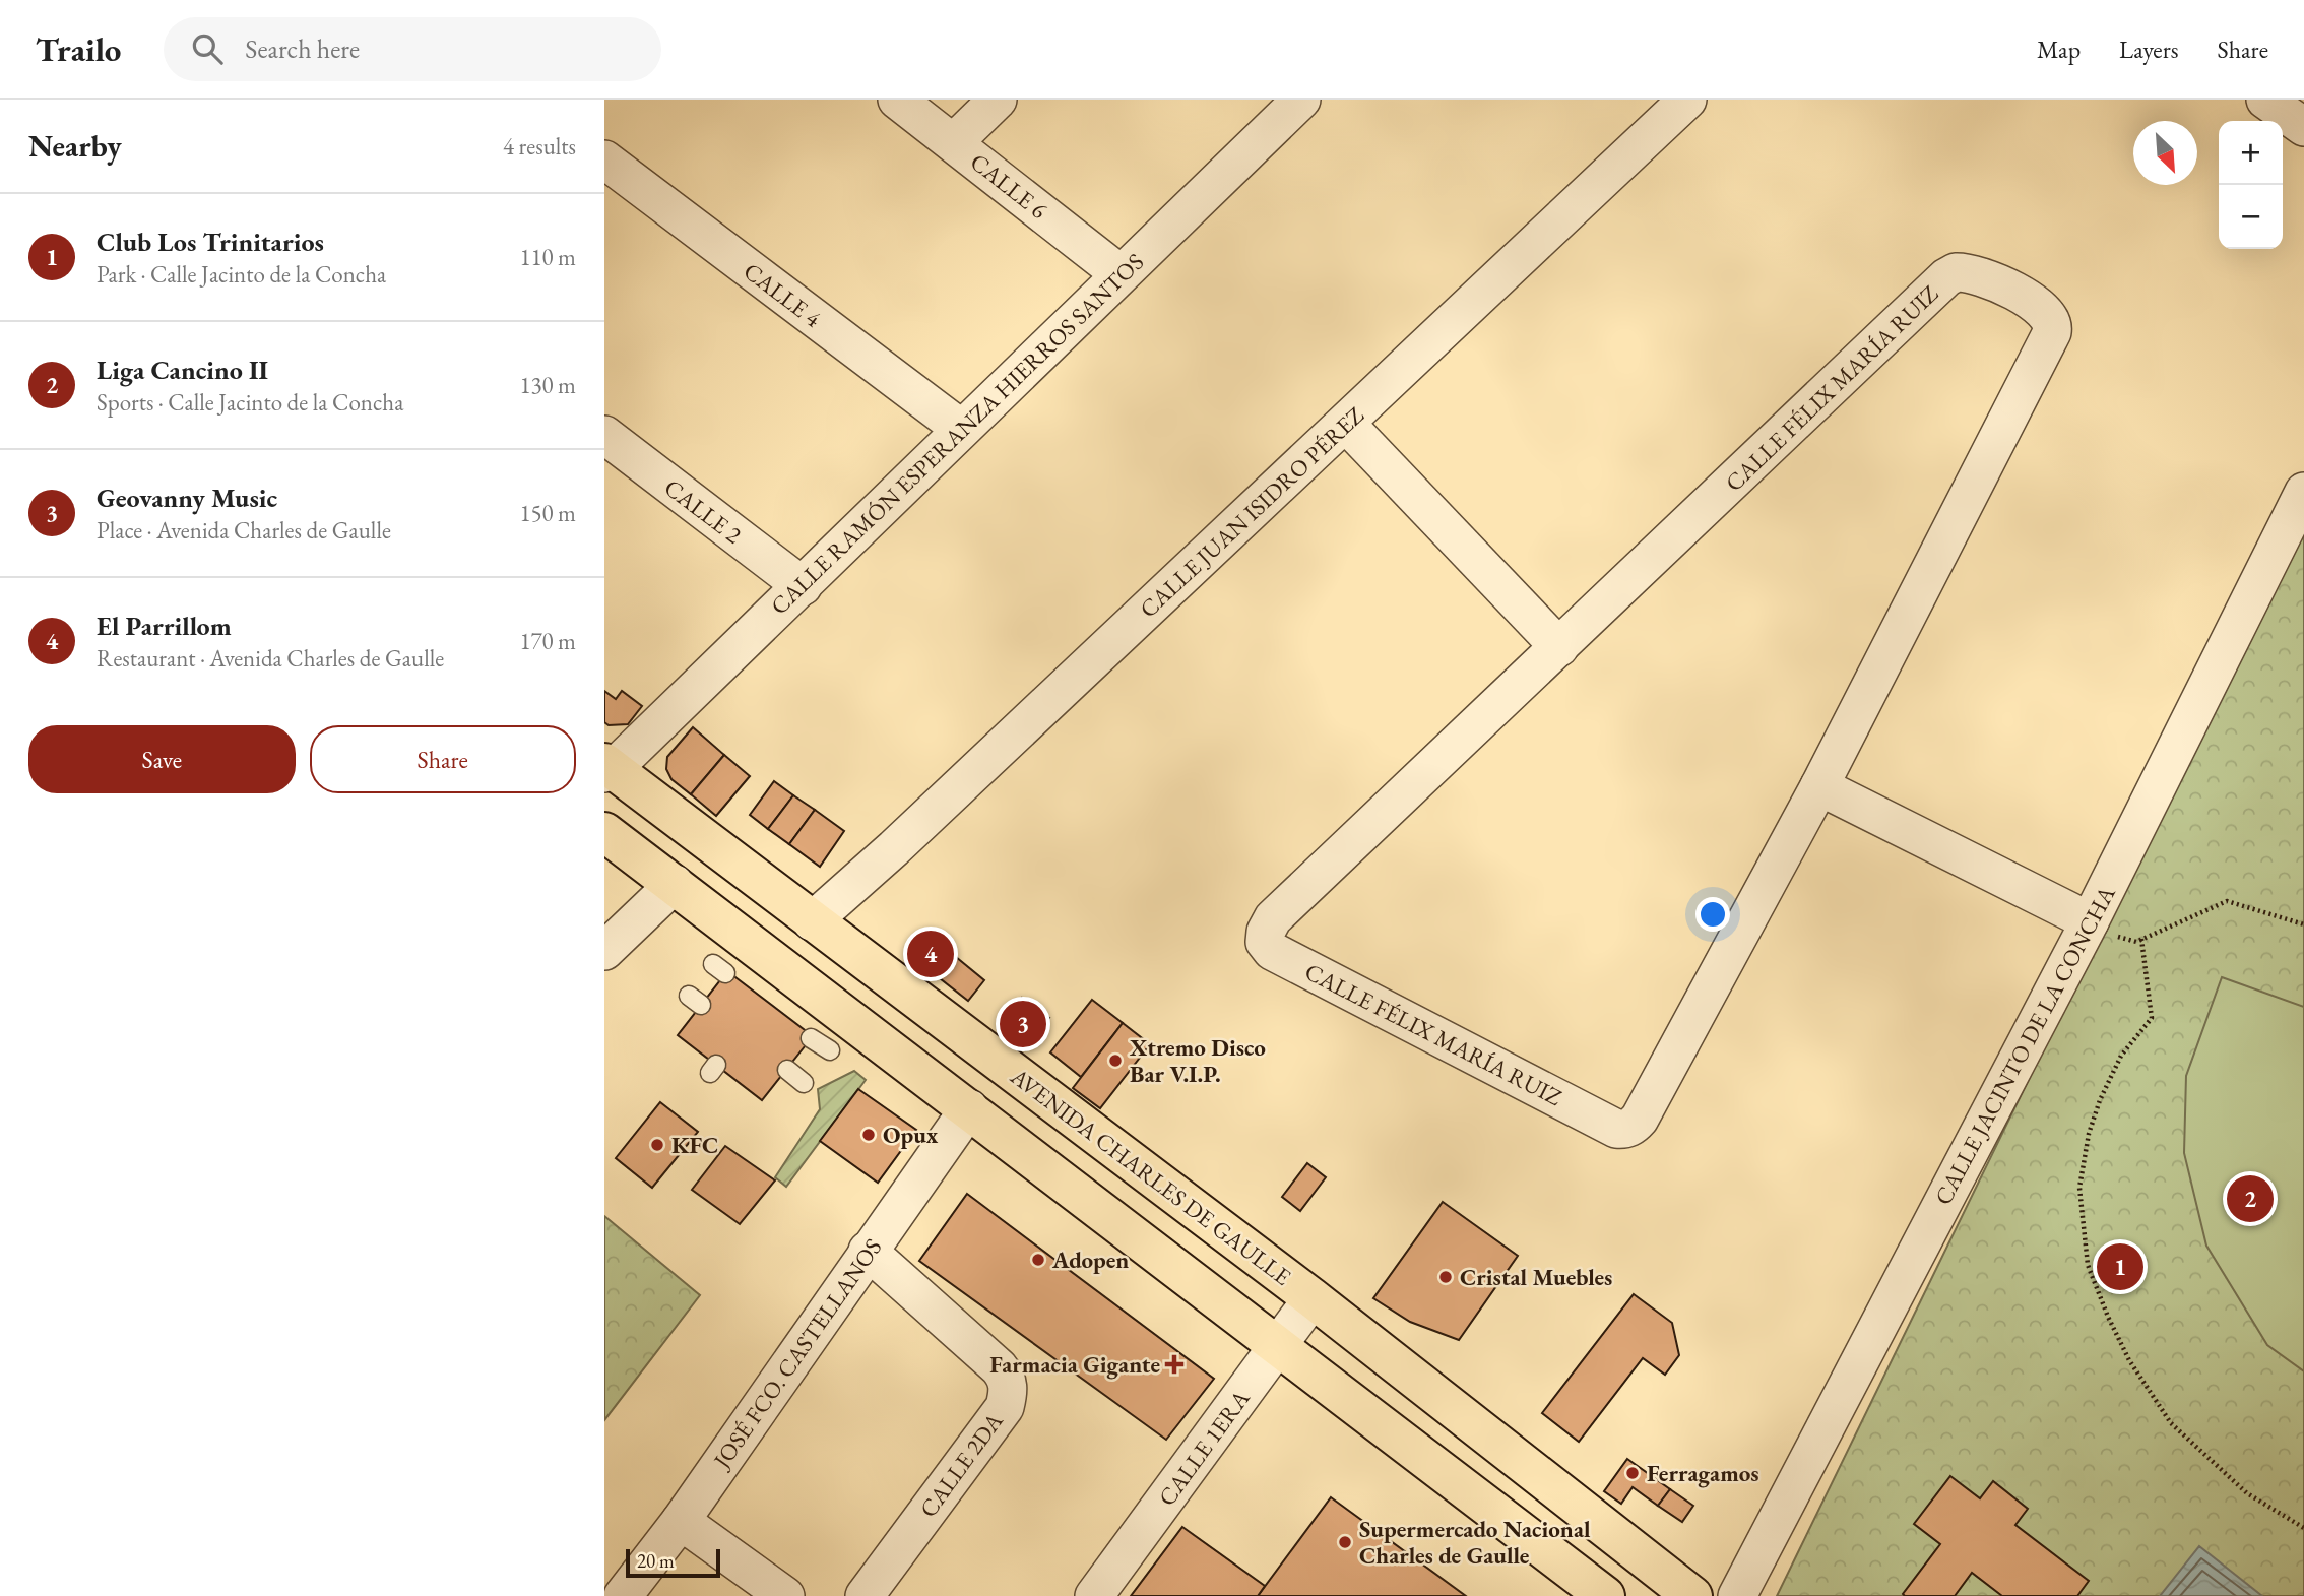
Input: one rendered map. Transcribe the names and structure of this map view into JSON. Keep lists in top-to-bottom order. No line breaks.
{"streets":{"main road":["AVENIDA CHARLES DE GAULLE"],"street":["CALLE 6","CALLE 4","CALLE FÉLIX MARÍA RUIZ","CALLE RAMÓN ESPERANZA HIERROS SANTOS","CALLE 2","CALLE JUAN ISIDRO PÉREZ","CALLE JACINTO DE LA CONCHA","JOSÉ FCO. CASTELLANOS","CALLE 1ERA","CALLE 2DA"]},"crossings":[["CALLE 6","CALLE RAMÓN ESPERANZA HIERROS SANTOS"],["CALLE 4","CALLE RAMÓN ESPERANZA HIERROS SANTOS"],["CALLE RAMÓN ESPERANZA HIERROS SANTOS","CALLE 2"],["CALLE RAMÓN ESPERANZA HIERROS SANTOS","AVENIDA CHARLES DE GAULLE"],["CALLE JUAN ISIDRO PÉREZ","AVENIDA CHARLES DE GAULLE"],["AVENIDA CHARLES DE GAULLE","CALLE 1ERA"],["JOSÉ FCO. CASTELLANOS","CALLE 2DA"]],"places":{"other":["Xtremo Disco Bar V.I.P.","Opux","KFC","Adopen","Cristal Muebles","Ferragamos","Supermercado Nacional Charles de Gaulle"],"health":["Farmacia Gigante"]},"scale_bar":"20 m","north":"bottom right","page":{"header":"Trailo","search":"Search here","nav":["Map","Layers","Share"],"heading":["Nearby","4 results"],"map_buttons":["+","−"],"list":[{"mark":"1","name":"Club Los Trinitarios","note":"Park · Calle Jacinto de la Concha","value":"110 m"},{"mark":"2","name":"Liga Cancino II","note":"Sports · Calle Jacinto de la Concha","value":"130 m"},{"mark":"3","name":"Geovanny Music","note":"Place · Avenida Charles de Gaulle","value":"150 m"},{"mark":"4","name":"El Parrillom","note":"Restaurant · Avenida Charles de Gaulle","value":"170 m"}],"buttons":["Save","Share"],"pins":["4","3","2","1"],"scale":"20 m"}}
